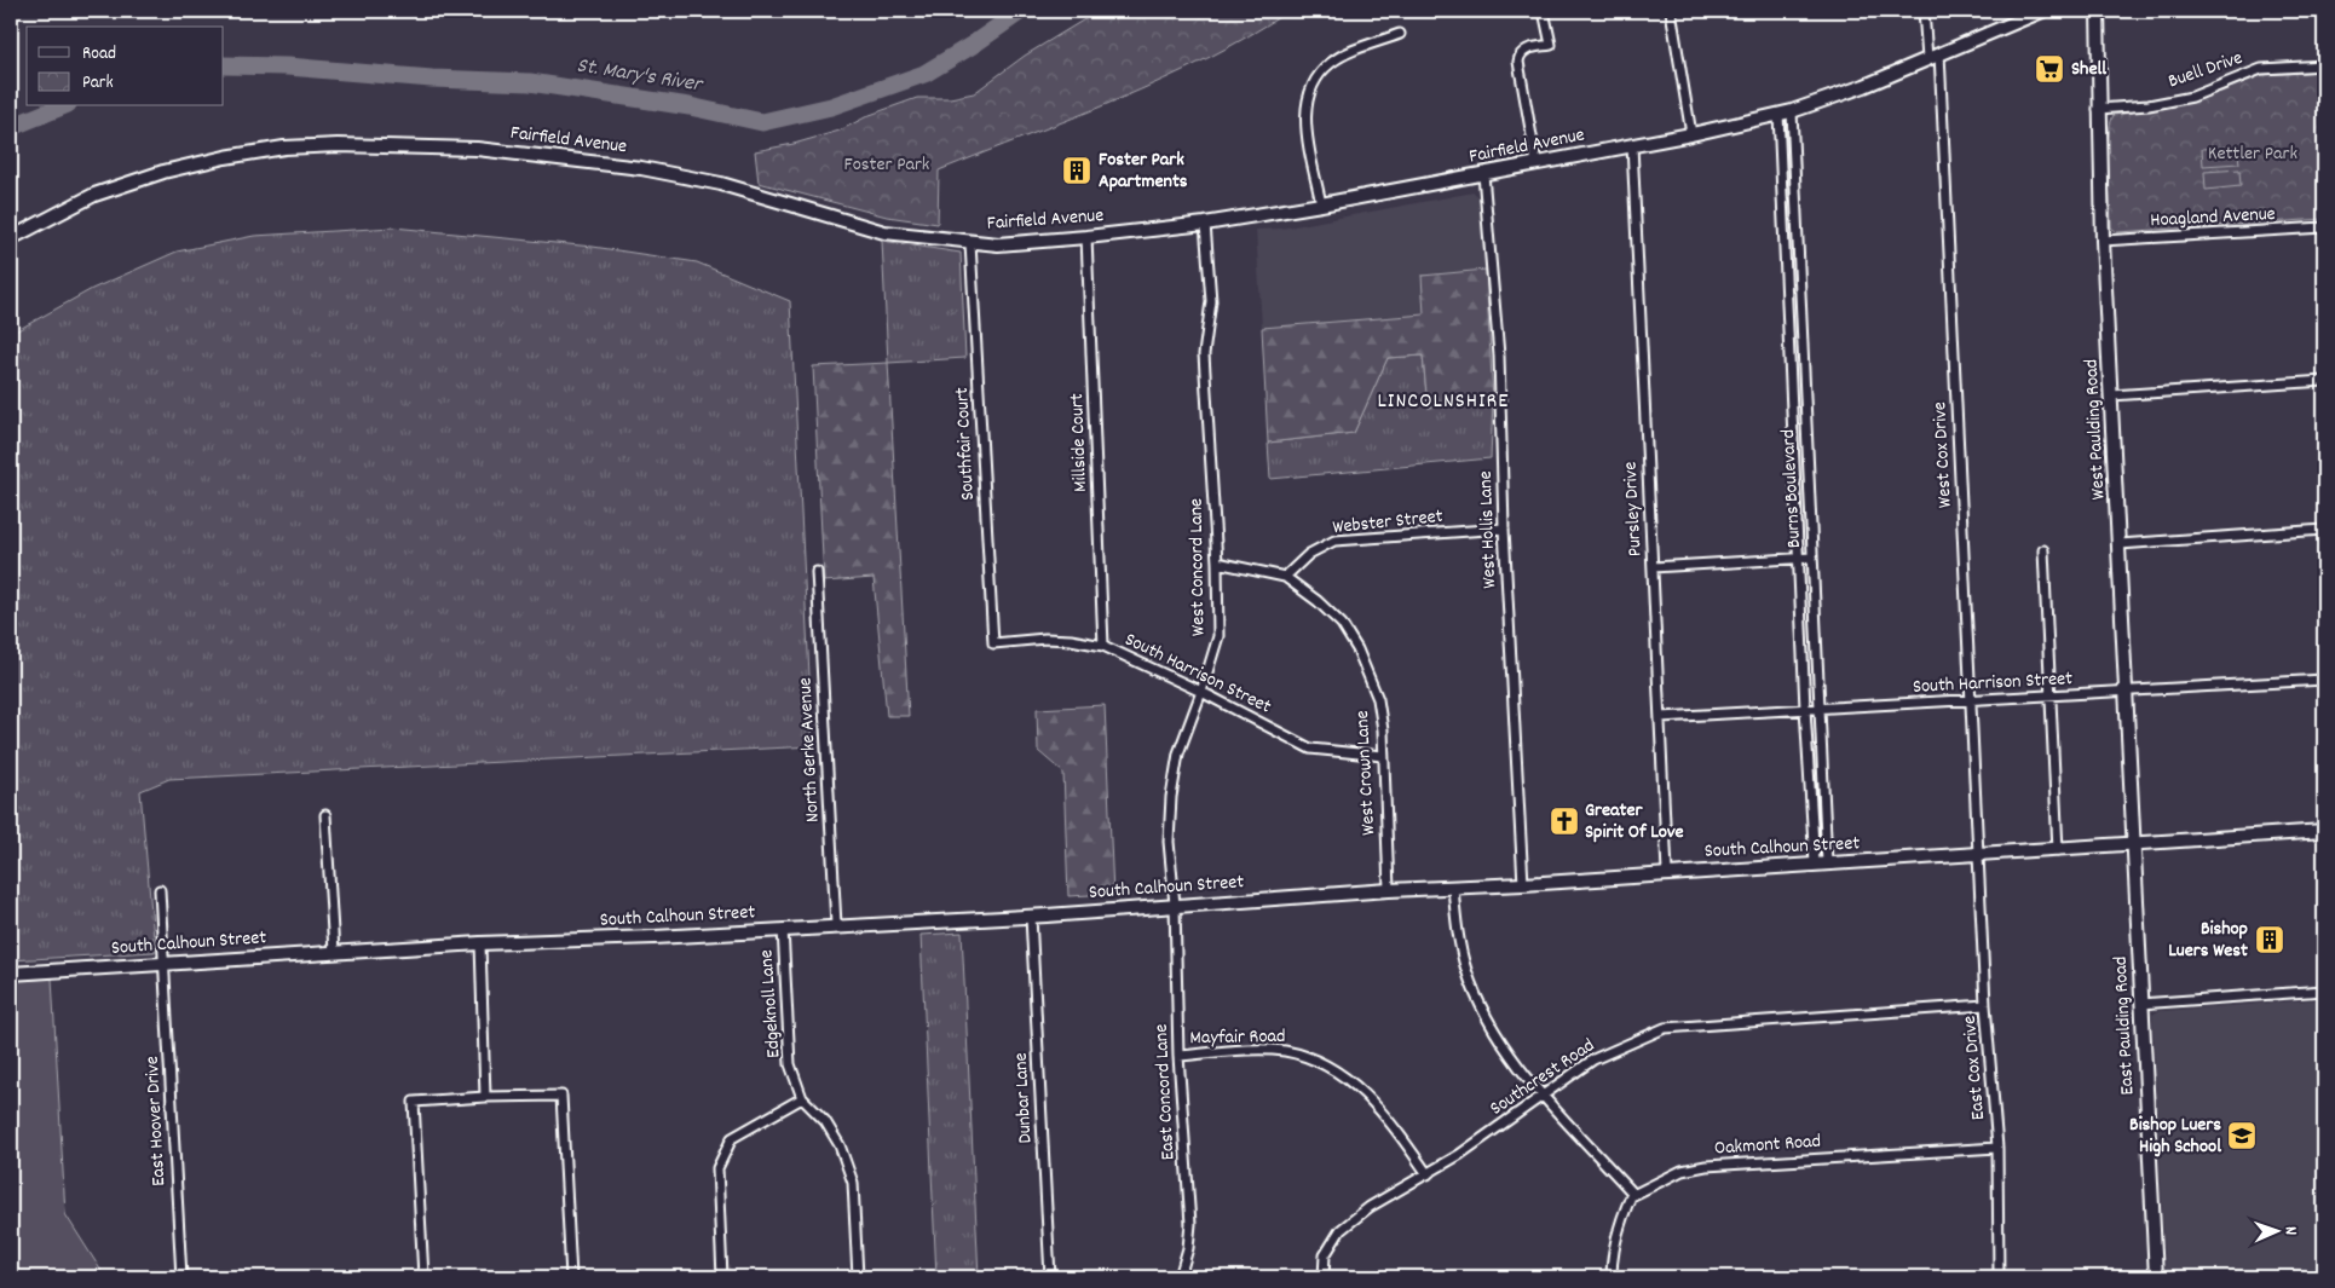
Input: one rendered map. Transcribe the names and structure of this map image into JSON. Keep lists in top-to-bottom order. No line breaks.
{"streets":{"main road":["Fairfield Avenue","West Paulding Road","South Calhoun Street","East Paulding Road"],"street":["Buell Drive","Hoagland Avenue","Millside Court","Southfair Court","West Cox Drive","Burns Boulevard","Pursley Drive","Webster Street","West Hollis Lane","West Concord Lane","South Harrison Street","North Gerke Avenue","West Crown Lane","Edgeknoll Lane","Mayfair Road","East Cox Drive","Southcrest Road","East Concord Lane","Dunbar Lane","East Hoover Drive","Oakmont Road"]},"crossings":[["Buell Drive","West Paulding Road"],["Fairfield Avenue","Millside Court"],["Fairfield Avenue","Southfair Court"],["Fairfield Avenue","West Cox Drive"],["Fairfield Avenue","Burns Boulevard"],["Fairfield Avenue","Pursley Drive"],["Fairfield Avenue","West Hollis Lane"],["Fairfield Avenue","West Concord Lane"],["Hoagland Avenue","West Paulding Road"],["West Paulding Road","South Harrison Street"],["West Paulding Road","South Calhoun Street"],["West Paulding Road","East Paulding Road"],["Millside Court","South Harrison Street"],["Southfair Court","South Harrison Street"],["West Cox Drive","South Harrison Street"],["West Cox Drive","South Calhoun Street"],["West Cox Drive","East Cox Drive"],["Burns Boulevard","South Harrison Street"],["Burns Boulevard","South Calhoun Street"],["Pursley Drive","South Harrison Street"],["Pursley Drive","South Calhoun Street"],["Webster Street","West Hollis Lane"],["Webster Street","West Crown Lane"],["West Hollis Lane","South Calhoun Street"],["West Concord Lane","South Harrison Street"],["West Concord Lane","West Crown Lane"],["West Concord Lane","South Calhoun Street"],["West Concord Lane","East Concord Lane"],["South Harrison Street","West Crown Lane"],["North Gerke Avenue","South Calhoun Street"],["West Crown Lane","South Calhoun Street"],["South Calhoun Street","Edgeknoll Lane"],["South Calhoun Street","East Paulding Road"],["South Calhoun Street","East Cox Drive"],["South Calhoun Street","East Concord Lane"],["South Calhoun Street","Dunbar Lane"],["South Calhoun Street","East Hoover Drive"],["Mayfair Road","Southcrest Road"],["Mayfair Road","East Concord Lane"],["East Cox Drive","Southcrest Road"],["East Cox Drive","Oakmont Road"]],"districts":["LINCOLNSHIRE"],"water":["St. Mary's River"],"parks":["Kettler Park","Foster Park"],"places":{"supermarket":["Shell"],"building":["Foster Park Apartments","Bishop Luers West"],"church":["Greater Spirit Of Love"],"school or university":["Bishop Luers High School"]},"legend":["Road","Park"],"north":"right"}
